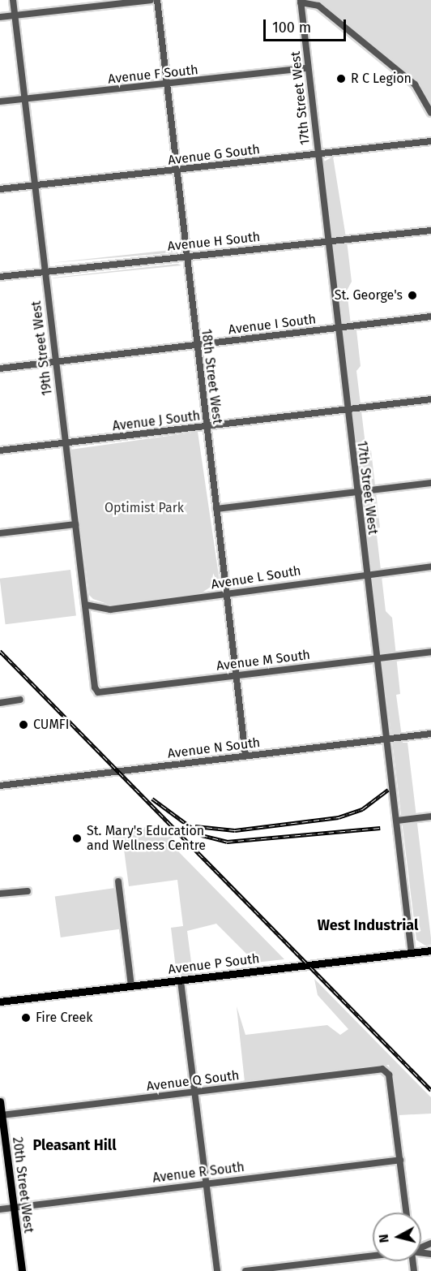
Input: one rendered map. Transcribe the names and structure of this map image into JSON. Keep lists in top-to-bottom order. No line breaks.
{"streets":{"main road":["Avenue P South","20th Street West"],"street":["Avenue F South","17th Street West","Avenue G South","Avenue H South","Avenue I South","19th Street West","18th Street West","Avenue J South","Avenue L South","Avenue M South","Avenue N South","Avenue Q South","Avenue R South"]},"crossings":[["Avenue F South","17th Street West"],["Avenue F South","19th Street West"],["Avenue F South","18th Street West"],["17th Street West","Avenue G South"],["17th Street West","Avenue H South"],["17th Street West","Avenue I South"],["17th Street West","Avenue J South"],["17th Street West","Avenue L South"],["17th Street West","Avenue M South"],["17th Street West","Avenue N South"],["17th Street West","Avenue P South"],["Avenue G South","19th Street West"],["Avenue G South","18th Street West"],["Avenue H South","19th Street West"],["Avenue H South","18th Street West"],["Avenue I South","19th Street West"],["Avenue I South","18th Street West"],["19th Street West","Avenue J South"],["19th Street West","Avenue L South"],["19th Street West","Avenue M South"],["18th Street West","Avenue J South"],["18th Street West","Avenue L South"],["18th Street West","Avenue M South"],["18th Street West","Avenue N South"],["Avenue Q South","Avenue R South"],["Avenue Q South","20th Street West"],["Avenue R South","20th Street West"]],"districts":["West Industrial","Pleasant Hill"],"parks":["Optimist Park"],"places":["R C Legion","St. George's","CUMFI","St. Mary's Education and Wellness Centre","Fire Creek"],"scale_bar":"100 m","north":"left"}
